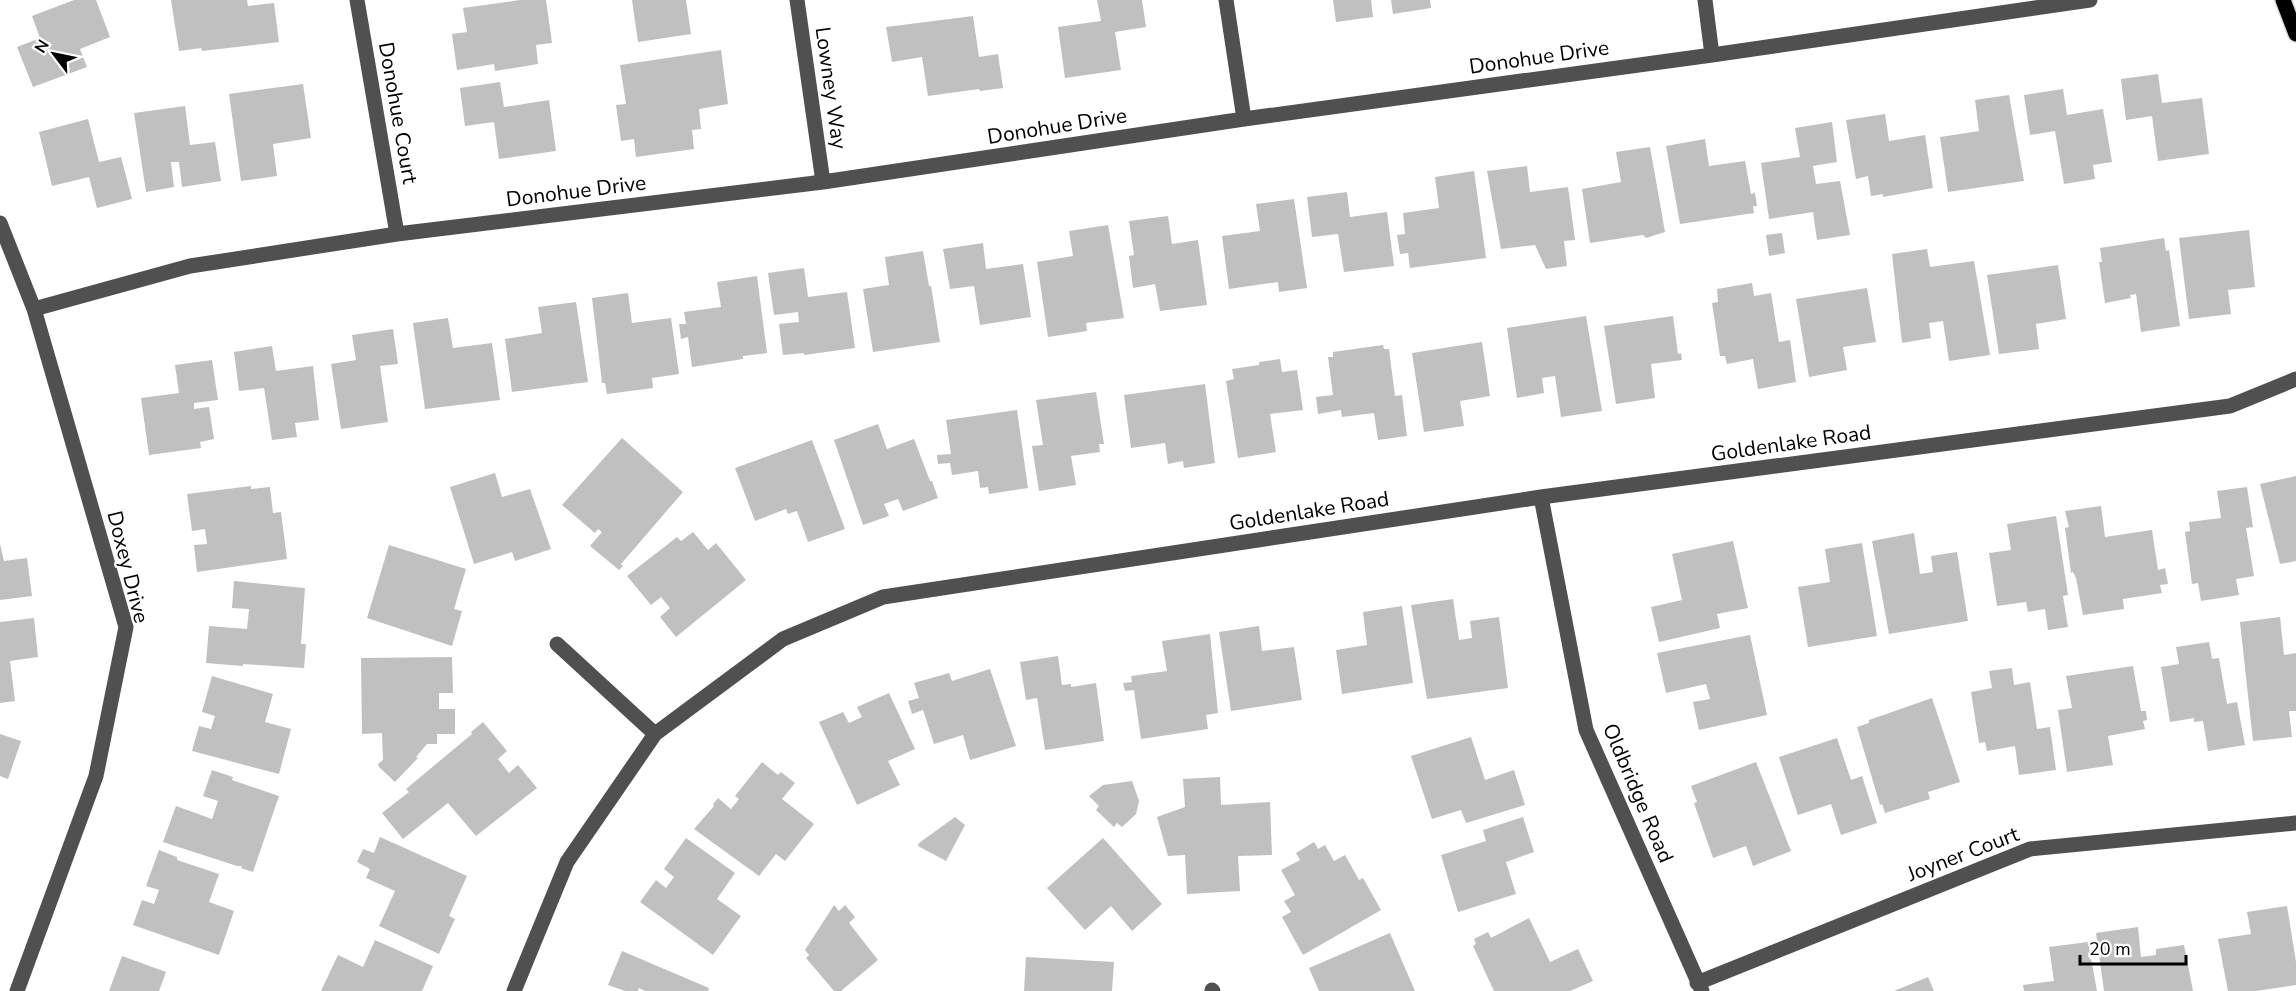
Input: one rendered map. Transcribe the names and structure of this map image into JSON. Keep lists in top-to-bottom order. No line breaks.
{"streets":{"street":["Donohue Drive","Lowney Way","Donohue Court","Goldenlake Road","Doxey Drive","Oldbridge Road","Joyner Court"]},"crossings":[["Donohue Drive","Lowney Way"],["Donohue Drive","Donohue Court"],["Donohue Drive","Doxey Drive"],["Goldenlake Road","Oldbridge Road"],["Oldbridge Road","Joyner Court"]],"scale_bar":"20 m","north":"top left"}
